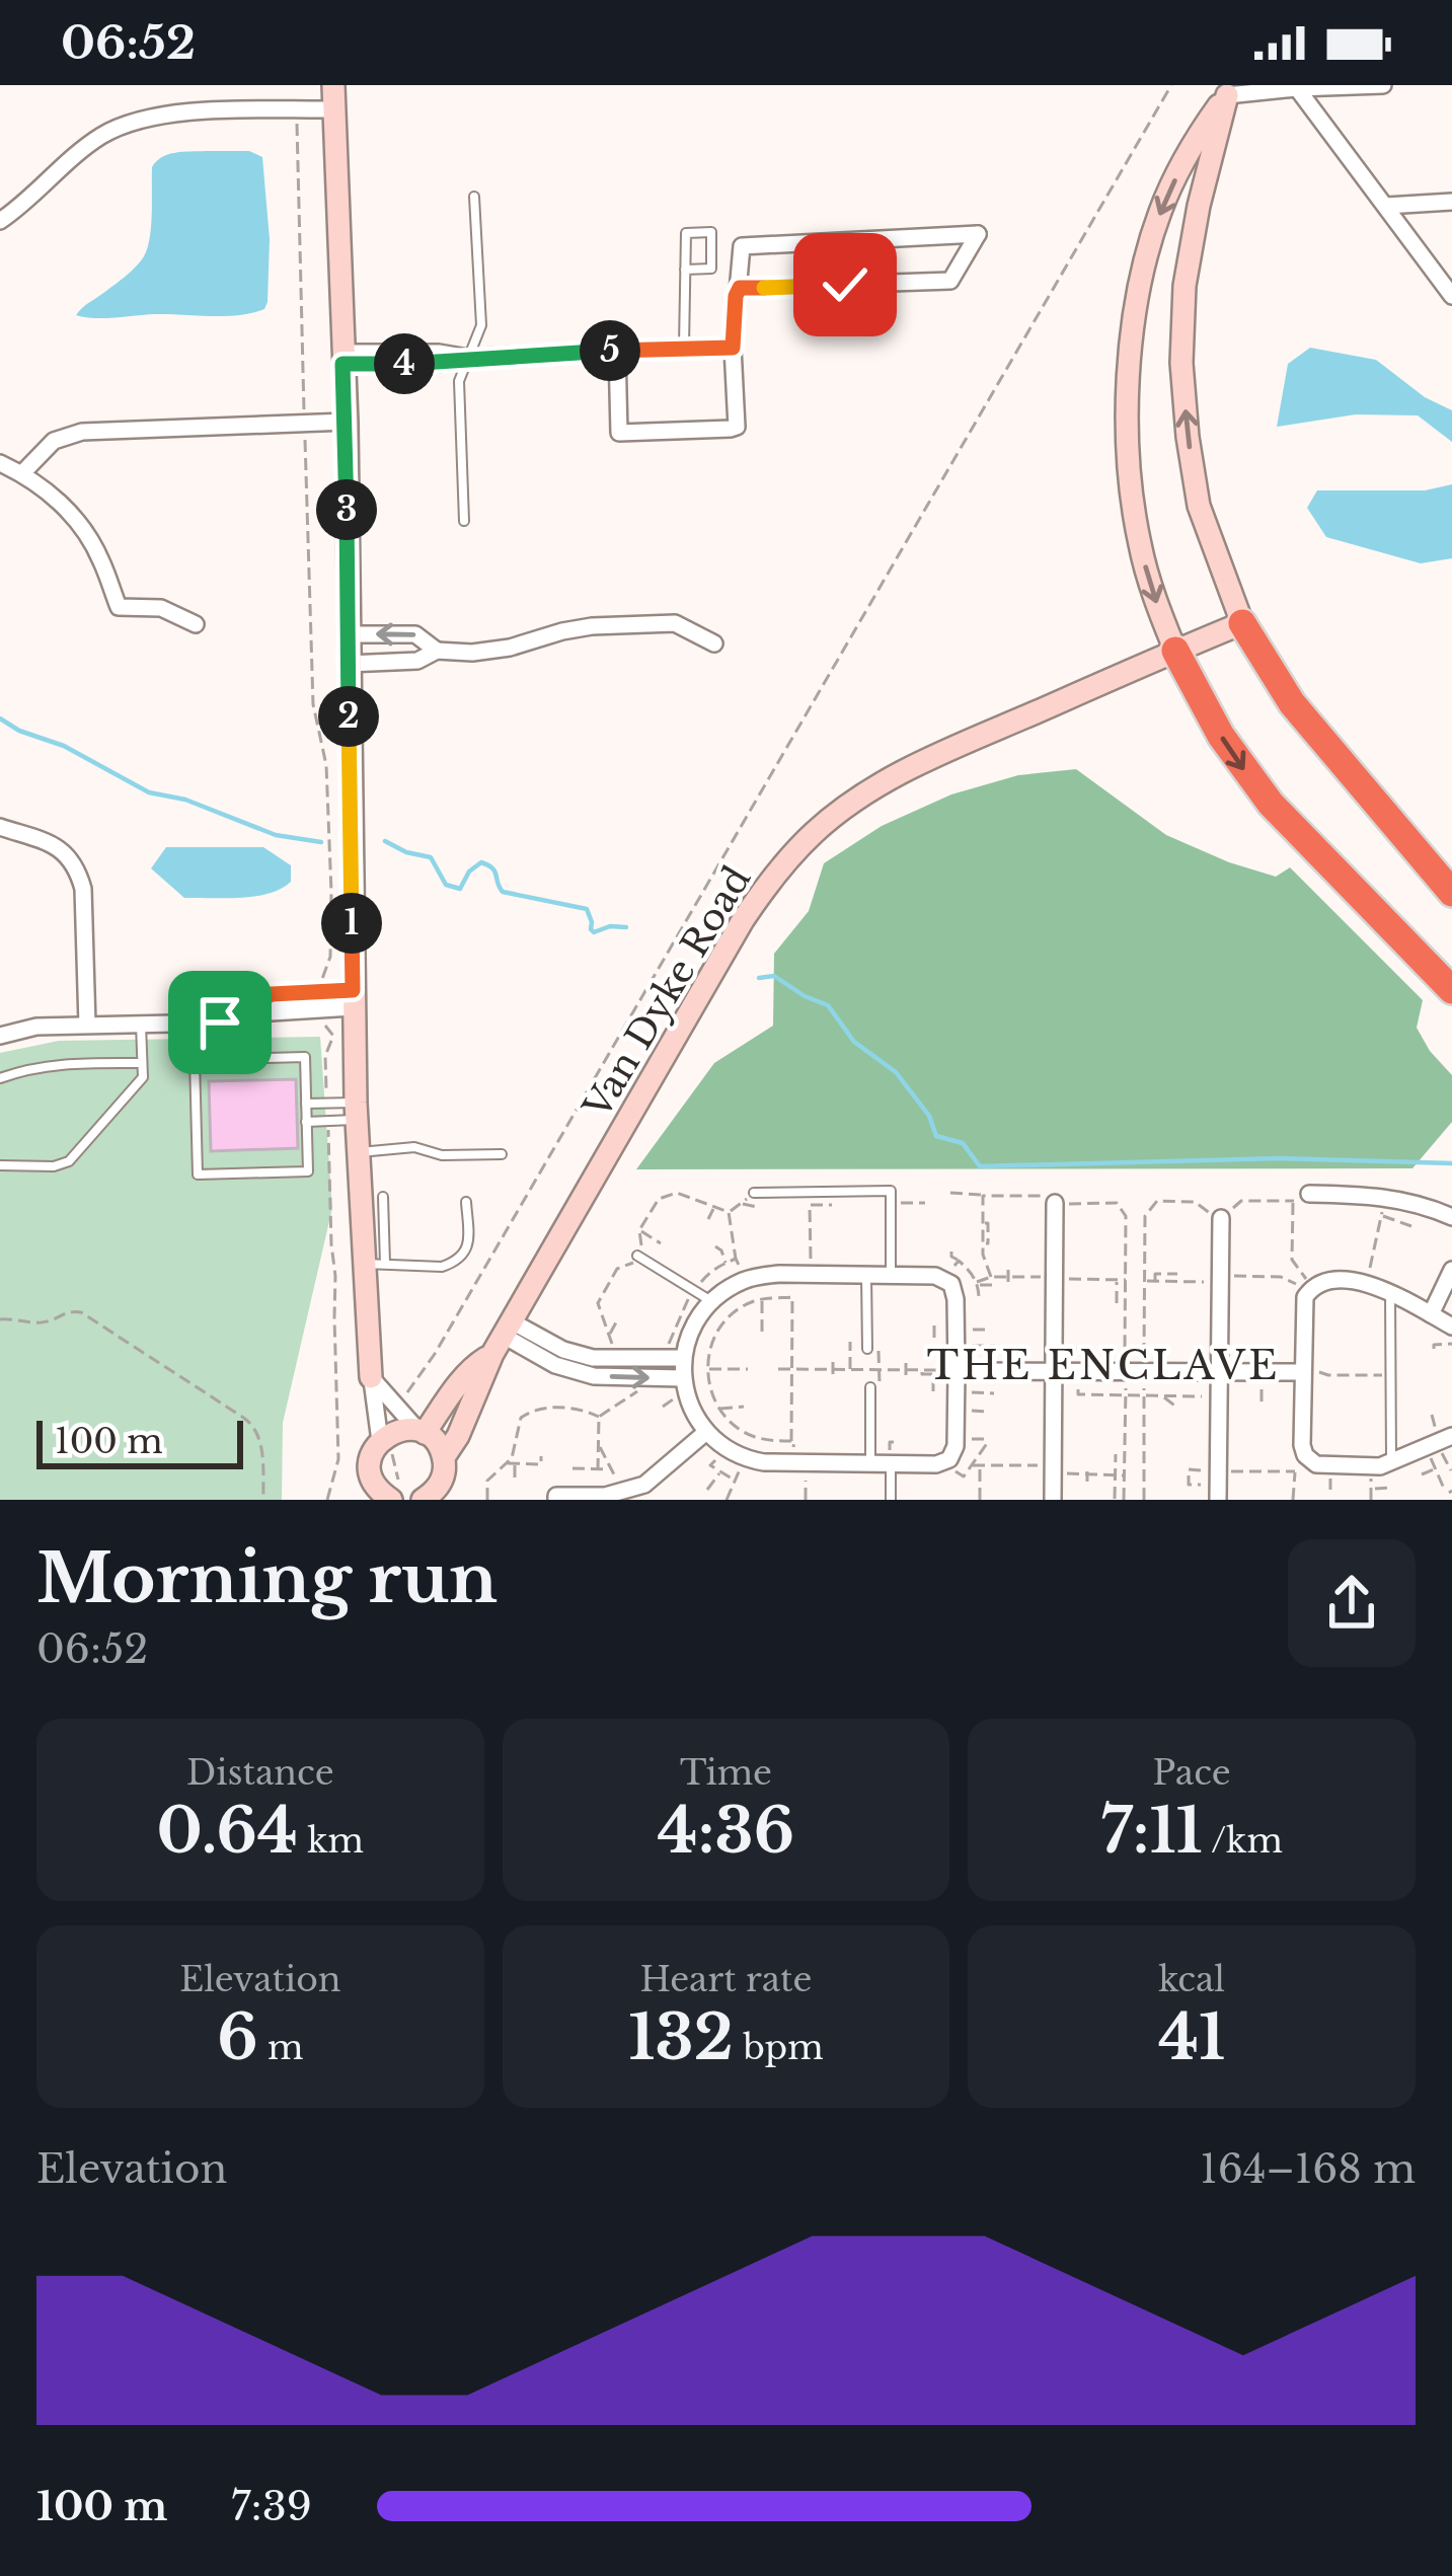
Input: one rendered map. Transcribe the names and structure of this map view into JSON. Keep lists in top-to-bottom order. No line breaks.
{"streets":{"street":["Van Dyke Road"]},"districts":["THE ENCLAVE"],"scale_bar":"100 m","page":{"status":"06:52","pins":["5","4","3","2","1"],"scale":"100 m","heading":["Morning run","06:52"],"stats":[["Distance","0.64 km"],["Time","4:36"],["Pace","7:11 /km"],["Elevation","6 m"],["Heart rate","132 bpm"],["kcal","41"]],"chart":["Elevation","164–168 m"],"list":[{"name":"100 m","note":"7:39"}]}}
